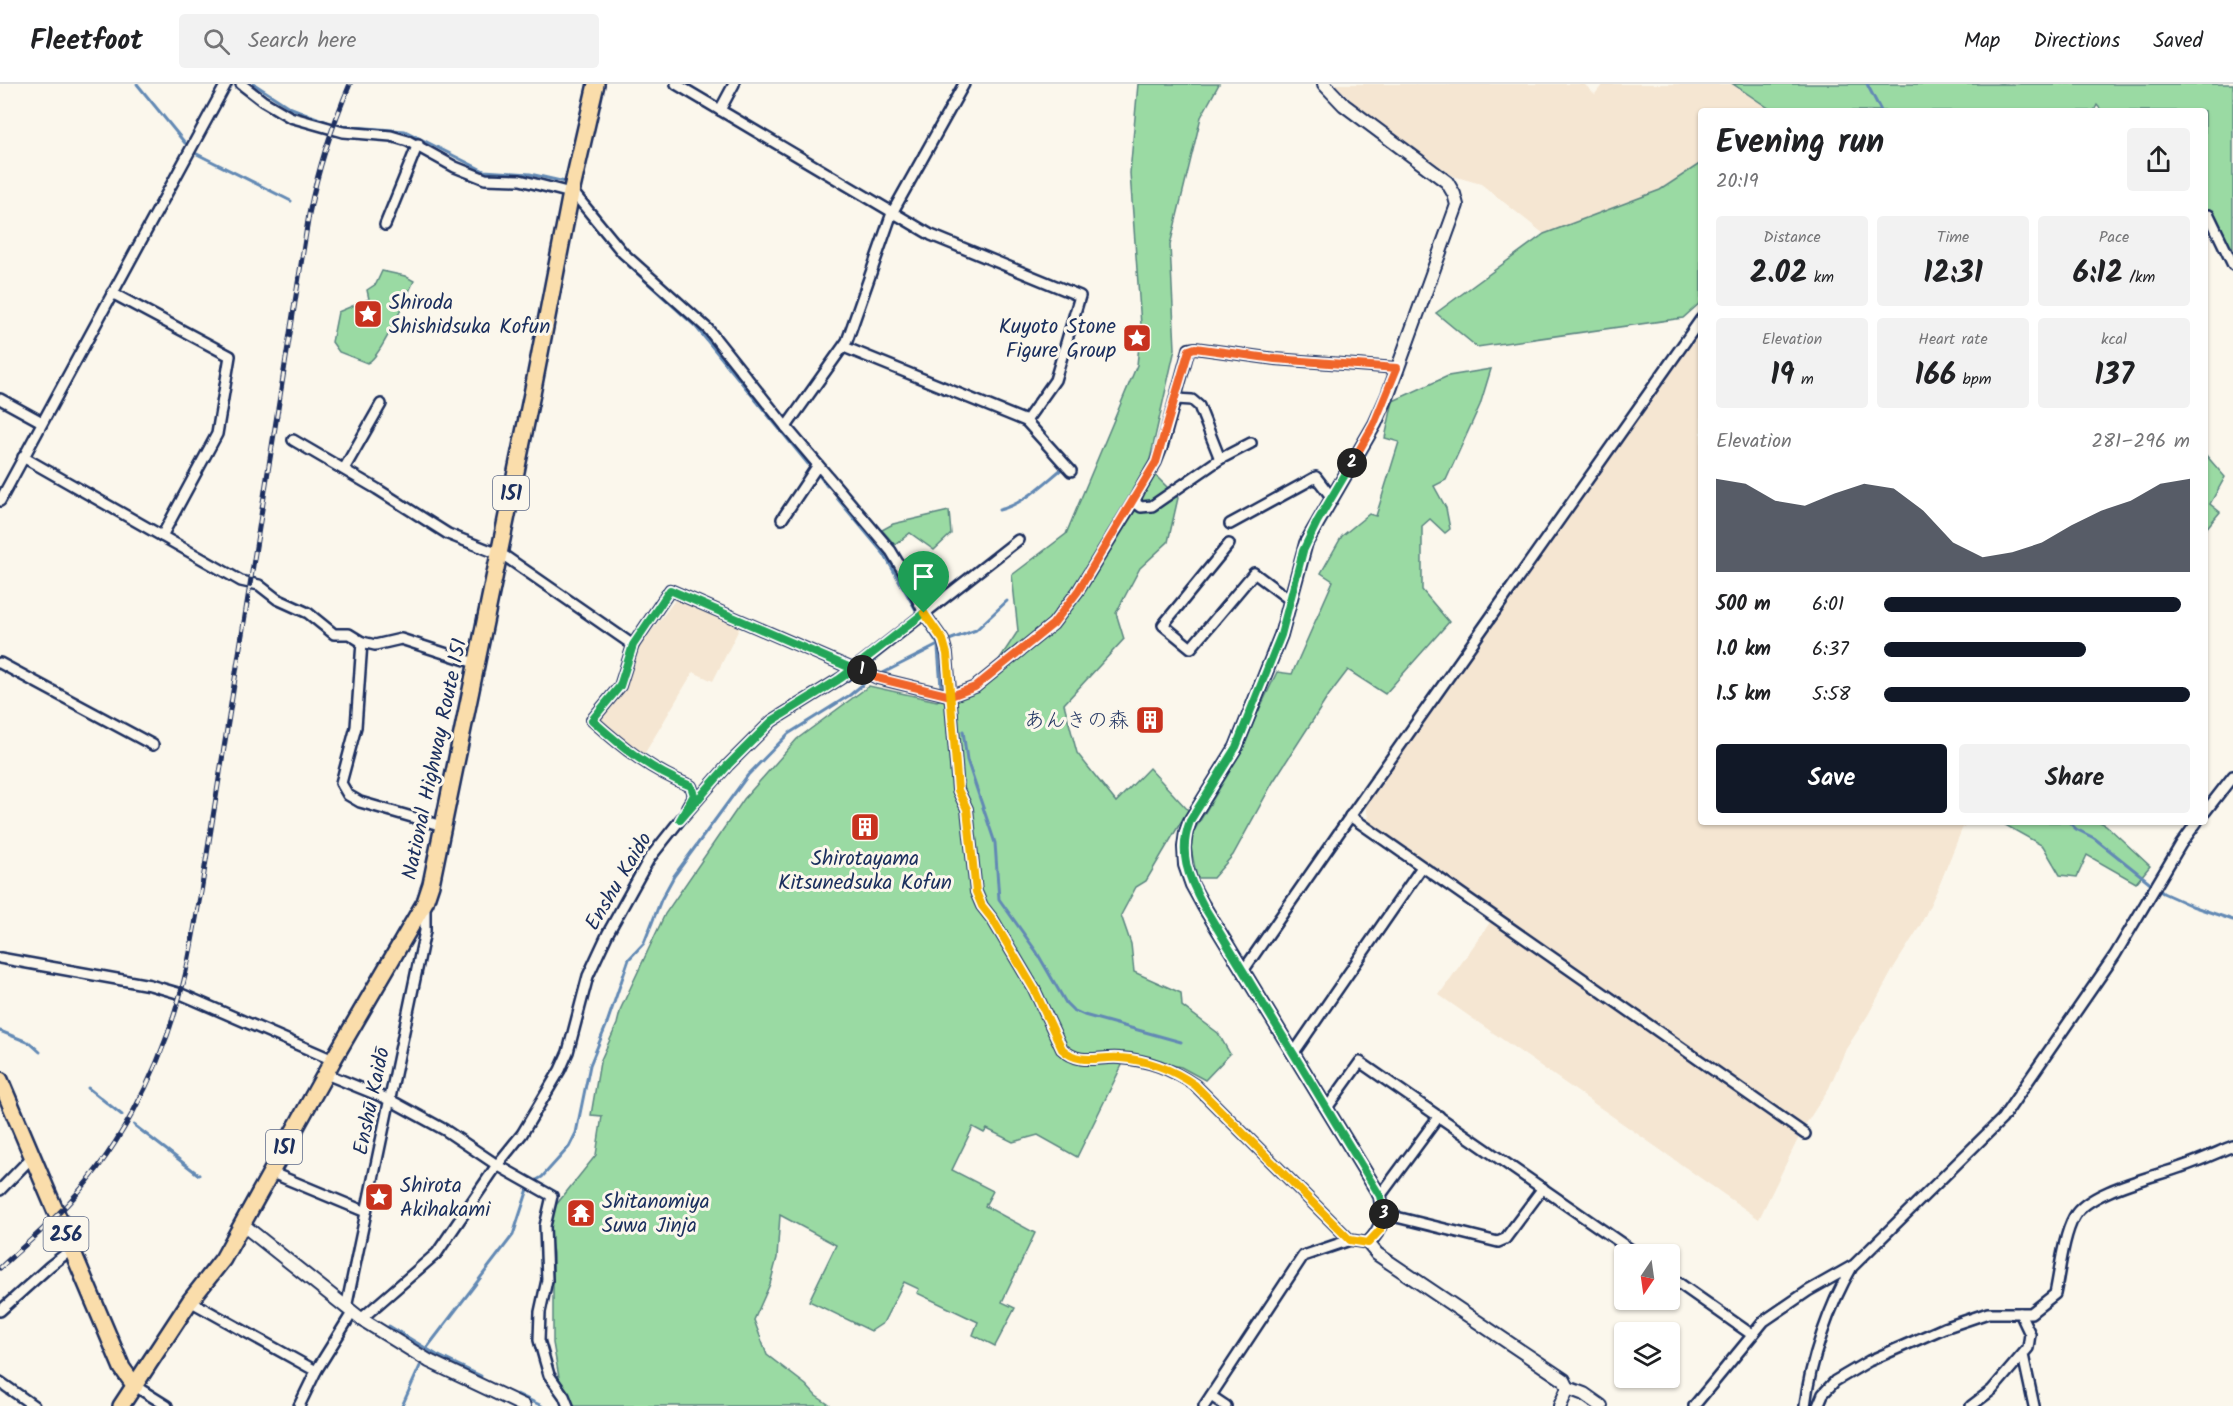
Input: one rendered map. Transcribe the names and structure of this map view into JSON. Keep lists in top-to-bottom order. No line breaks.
{"streets":{"highway":["151","National Highway Route 151","256"],"street":["Enshu Kaido","Enshū Kaidō"]},"crossings":[["National Highway Route 151","Enshū Kaidō"],["National Highway Route 151","256"],["Enshu Kaido","Enshū Kaidō"]],"places":{"place":["Shiroda Shishidsuka Kofun","Kuyoto Stone Figure Group","Shirota Akihakami"],"building":["あんきの森","Shirotayama Kitsunedsuka Kofun"],"temple":["Shitanomiya Suwa Jinja"]},"north":"bottom","page":{"header":"Fleetfoot","search":"Search here","nav":["Map","Directions","Saved"],"heading":["Evening run","20:19"],"stats":[["Distance","2.02 km"],["Time","12:31"],["Pace","6:12 /km"],["Elevation","19 m"],["Heart rate","166 bpm"],["kcal","137"]],"chart":["Elevation","281–296 m"],"pins":["2","1","3"],"list":[{"name":"500 m","note":"6:01"},{"name":"1.0 km","note":"6:37"},{"name":"1.5 km","note":"5:58"}],"buttons":["Save","Share"]}}
